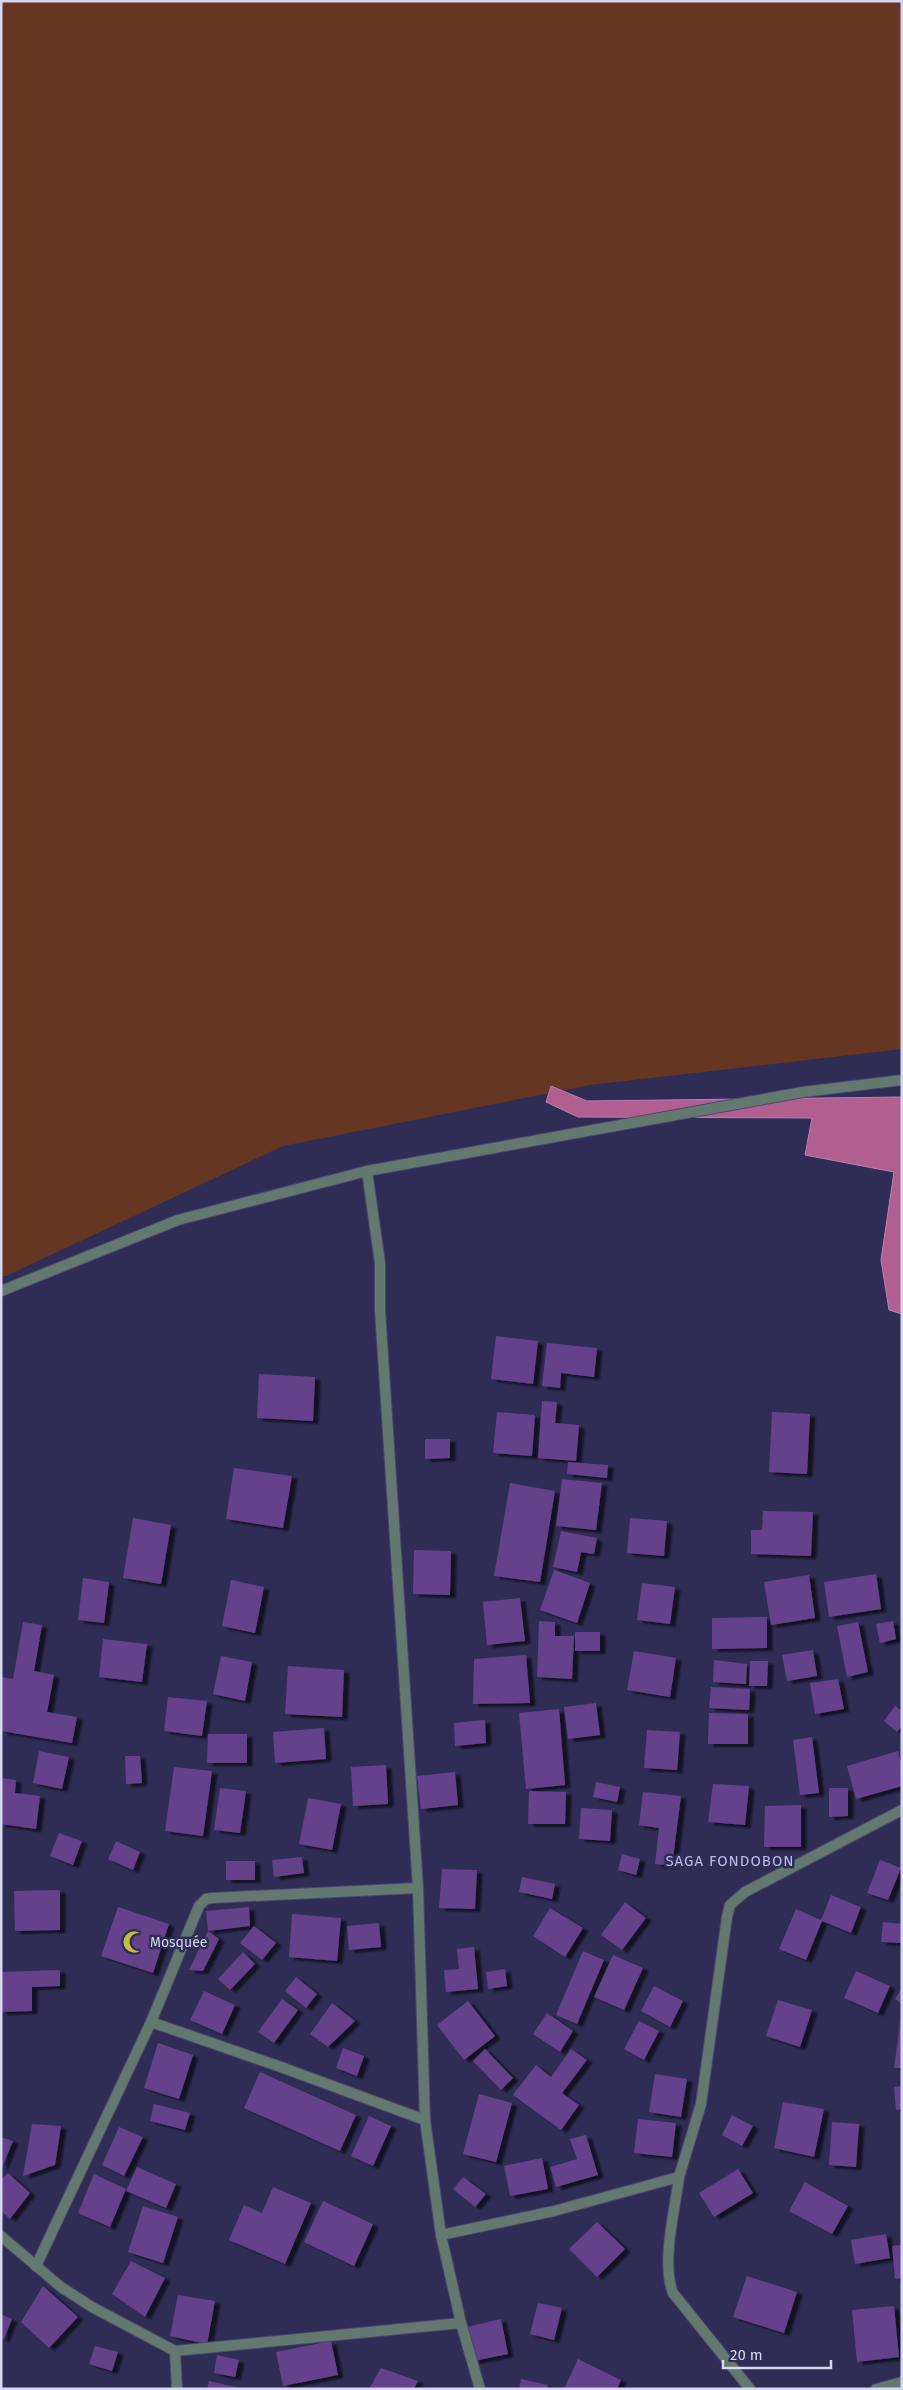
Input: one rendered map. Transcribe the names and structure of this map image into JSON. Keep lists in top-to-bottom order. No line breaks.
{"districts":["SAGA FONDOBON"],"places":{"mosque":["Mosquée"]},"scale_bar":"20 m"}
